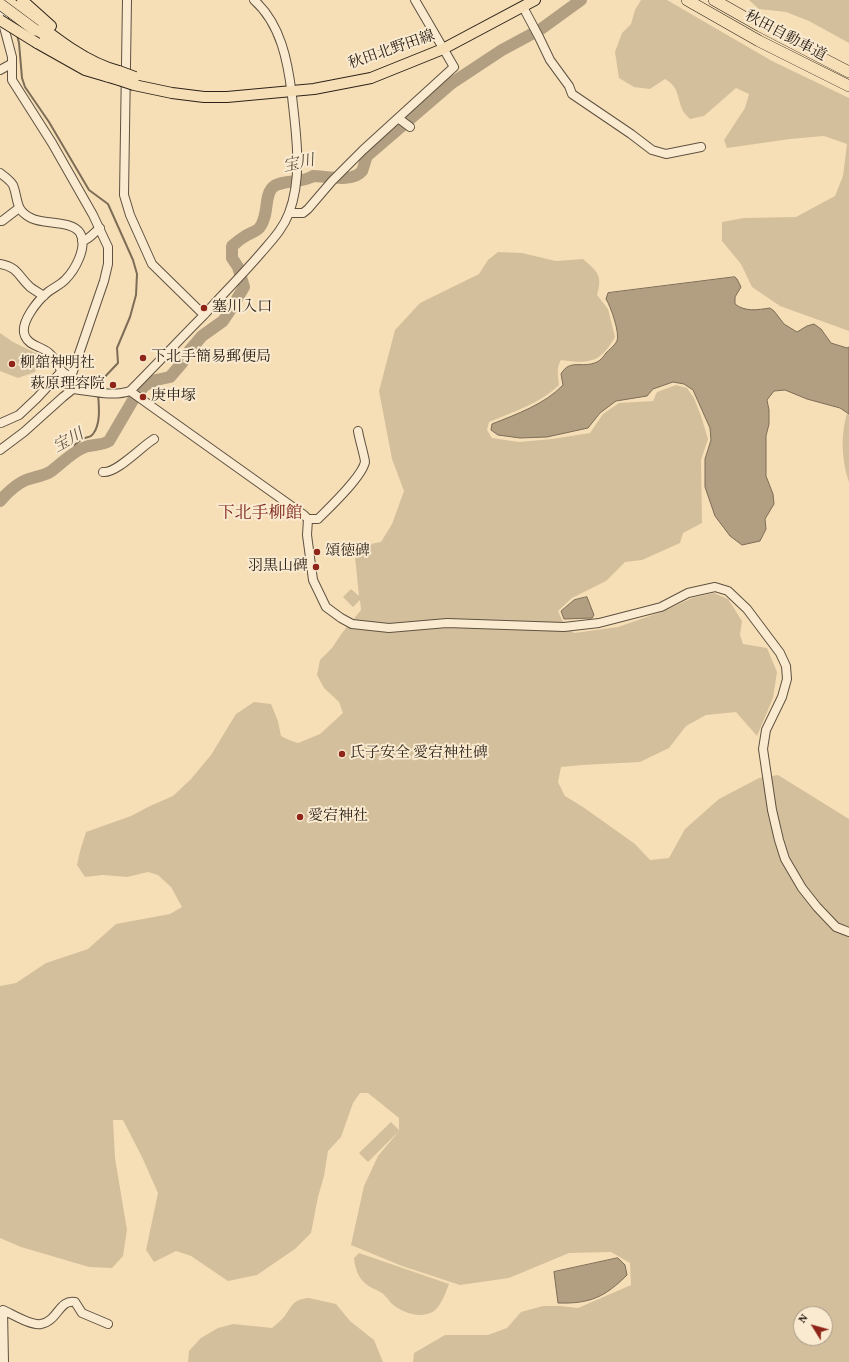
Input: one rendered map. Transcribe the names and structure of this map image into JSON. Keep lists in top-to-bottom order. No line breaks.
{"streets":{"highway":["秋田自動車道"],"main road":["秋田北野田線"]},"districts":["下北手柳館"],"water":["宝川"],"places":["塞川入口","下北手簡易郵便局","柳舘神明社","萩原理容院","庚申塚","頌徳碑","羽黒山碑","氏子安全 愛宕神社碑","愛宕神社"],"north":"top left"}
